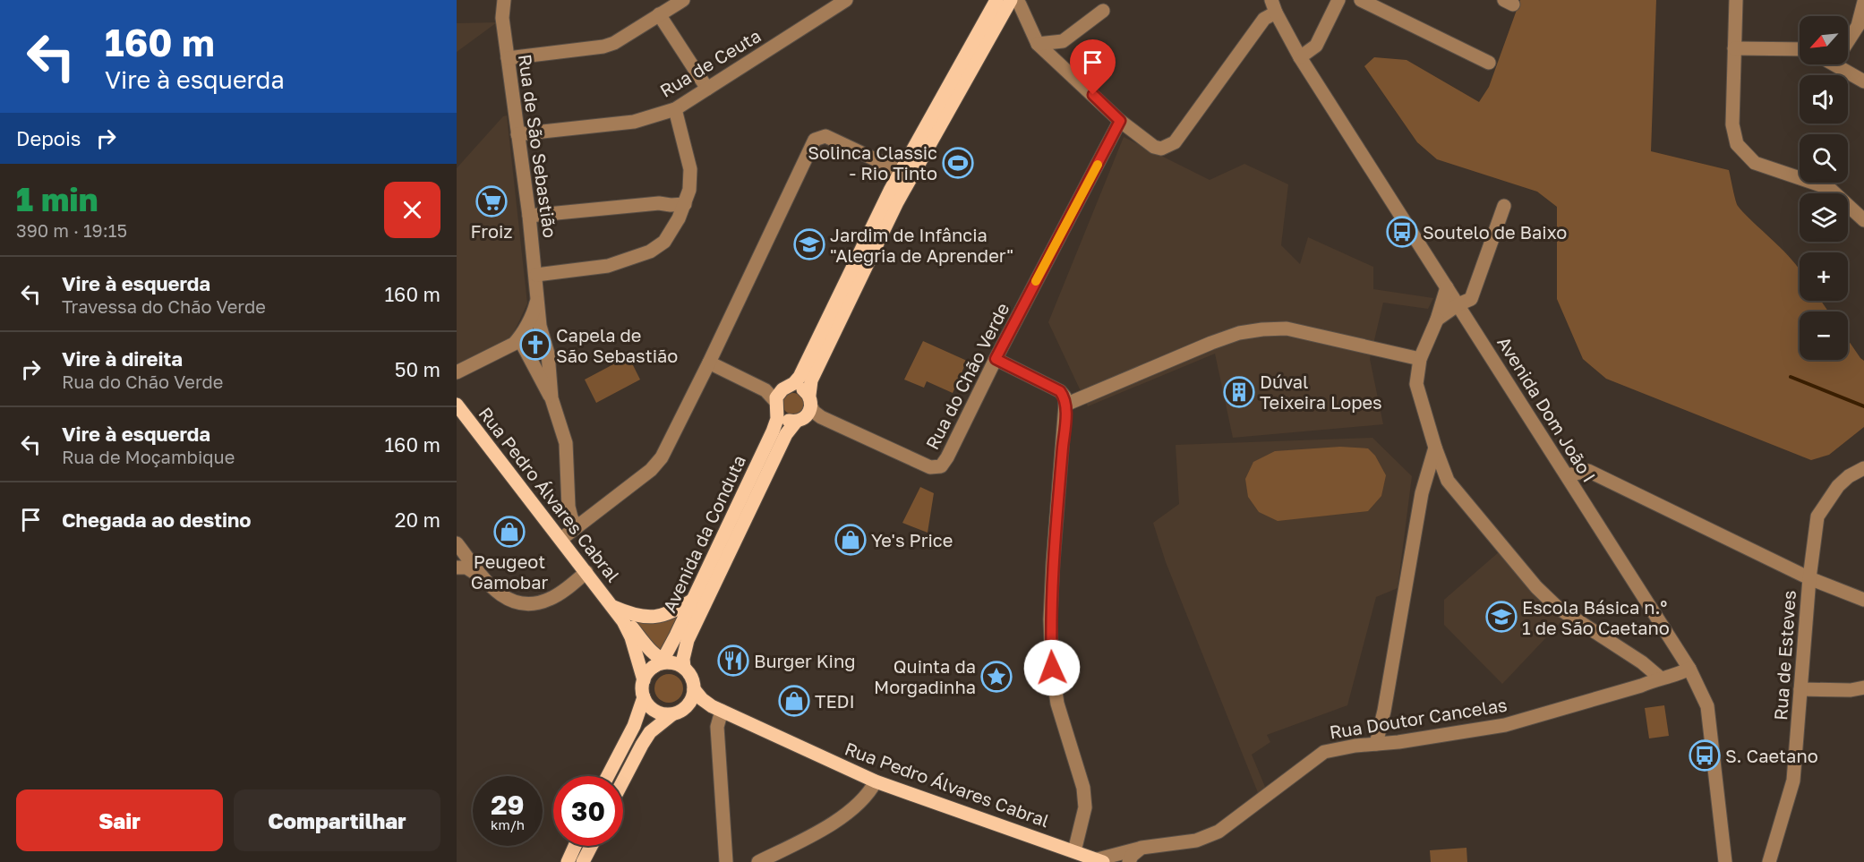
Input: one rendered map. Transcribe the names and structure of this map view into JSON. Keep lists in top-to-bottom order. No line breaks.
{"streets":{"main road":["Rua Pedro Álvares Cabral","Avenida da Conduta"],"street":["Rua de Ceuta","Rua de São Sebastião","Rua do Chão Verde","Avenida Dom João I","Rua de Esteves","Rua Doutor Cancelas"]},"crossings":[["Rua de Ceuta","Rua de São Sebastião"],["Rua do Chão Verde","Avenida da Conduta"],["Avenida Dom João I","Rua Doutor Cancelas"],["Rua Pedro Álvares Cabral","Avenida da Conduta"],["Rua Pedro Álvares Cabral","Rua Doutor Cancelas"]],"places":{"sports":["Solinca Classic - Rio Tinto"],"supermarket":["Froiz"],"bus stop":["Soutelo de Baixo","S. Caetano"],"school or university":["Jardim de Infância \"Alegria de Aprender\"","Escola Básica n.º 1 de São Caetano"],"church":["Capela de São Sebastião"],"building":["Dúval Teixeira Lopes"],"shop":["Peugeot Gamobar","Ye's Price","TEDI"],"restaurant":["Burger King"],"place":["Quinta da Morgadinha"]},"north":"bottom left","page":{"turn":["160 m","Vire à esquerda"],"map_buttons":["+","−"],"then":"Depois","heading":["1 min","390 m · 19:15"],"list":[{"name":"Vire à esquerda","note":"Travessa do Chão Verde","value":"160 m"},{"name":"Vire à direita","note":"Rua do Chão Verde","value":"50 m"},{"name":"Vire à esquerda","note":"Rua de Moçambique","value":"160 m"},{"name":"Chegada ao destino","value":"20 m"}],"speed":"29 km/h","limit":"30","buttons":["Sair","Compartilhar"]}}
